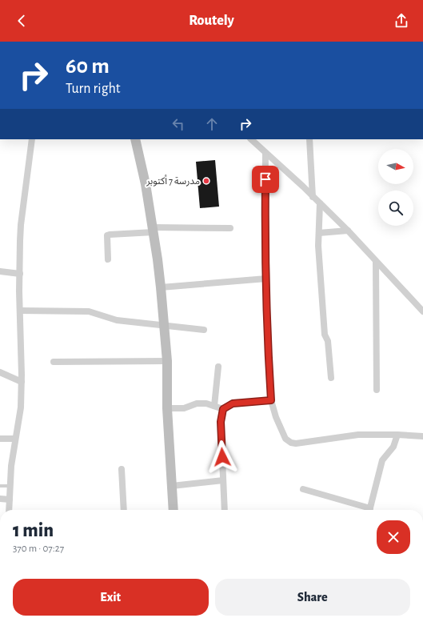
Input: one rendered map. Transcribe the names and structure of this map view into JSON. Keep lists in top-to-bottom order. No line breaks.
{"places":["مدرسة 7 أكتوبر"],"north":"right","page":{"header":"Routely","turn":["60 m","Turn right"],"heading":["1 min","370 m · 07:27"],"buttons":["Exit","Share"]}}
